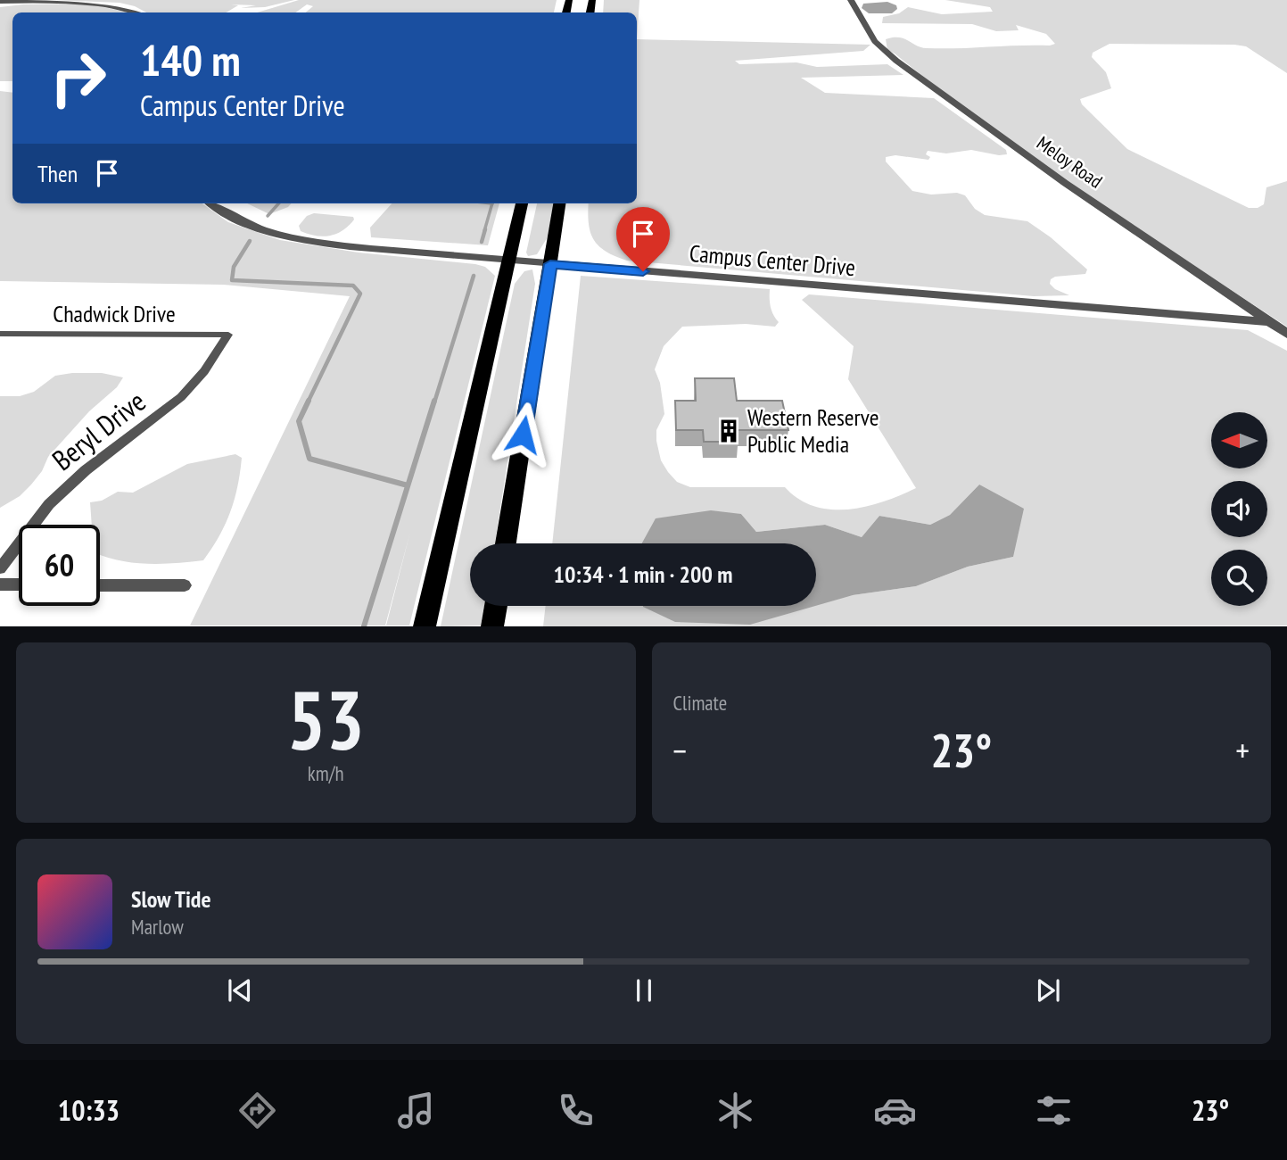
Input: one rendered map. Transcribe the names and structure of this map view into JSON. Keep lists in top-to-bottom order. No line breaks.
{"streets":{"street":["Meloy Road","Campus Center Drive","Chadwick Drive","Beryl Drive"]},"crossings":[["Meloy Road","Campus Center Drive"],["Chadwick Drive","Beryl Drive"]],"places":{"building":["Western Reserve Public Media"]},"north":"left","page":{"turn":["140 m","Campus Center Drive"],"then":"Then","limit":"60","trip":"10:34 · 1 min · 200 m","tile":[["53","km/h"],"Climate"],"heat":["−","23°","+"],"song":["Slow Tide","Marlow"],"tabs":["10:33","23°"]}}
